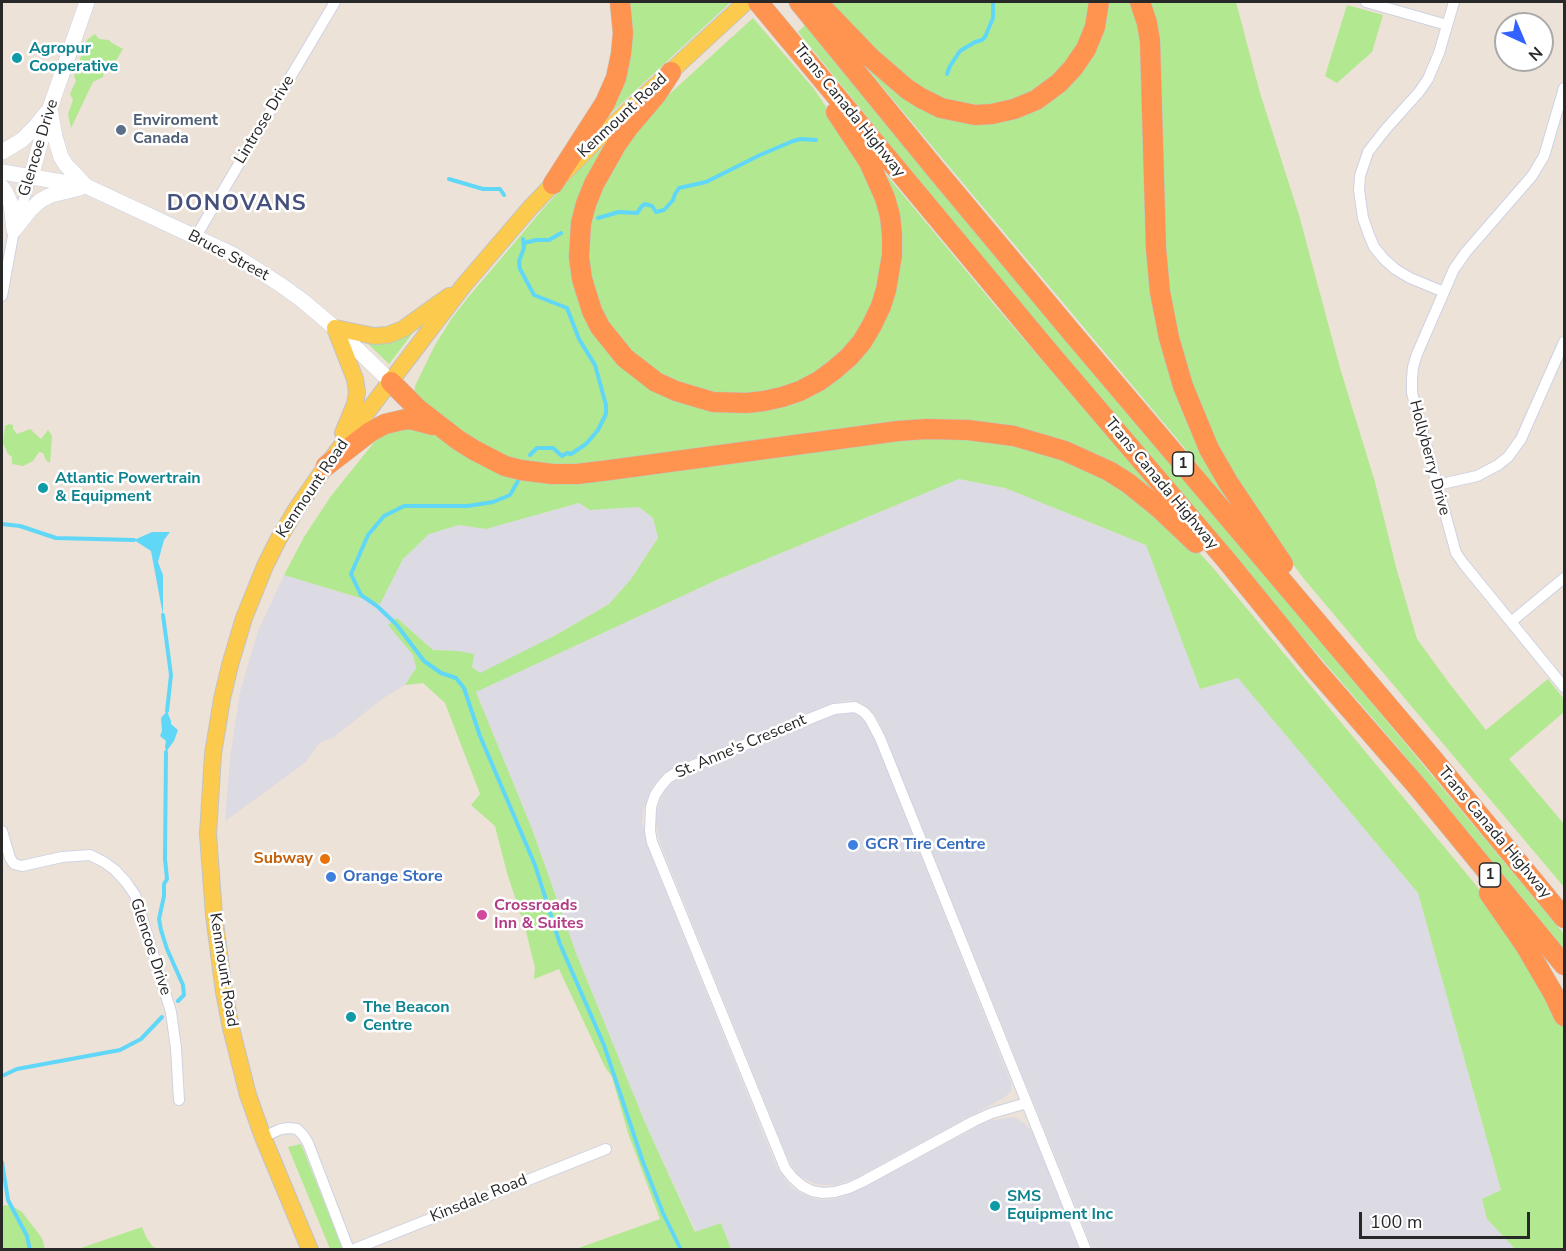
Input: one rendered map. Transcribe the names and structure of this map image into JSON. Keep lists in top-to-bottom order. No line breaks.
{"streets":{"highway":["Trans Canada Highway","1"],"main road":["Kenmount Road","Glencoe Drive","Bruce Street"],"street":["Lintrose Drive","Hollyberry Drive","St. Anne's Crescent","Kinsdale Road"]},"crossings":[["Kenmount Road","Bruce Street"],["Lintrose Drive","Bruce Street"],["Glencoe Drive","Bruce Street"]],"districts":["DONOVANS"],"places":["Agropur Cooperative","Enviroment Canada","Atlantic Powertrain & Equipment","GCR Tire Centre","Subway","Orange Store","Crossroads Inn & Suites","The Beacon Centre","SMS Equipment Inc"],"scale_bar":"100 m","north":"bottom right"}
